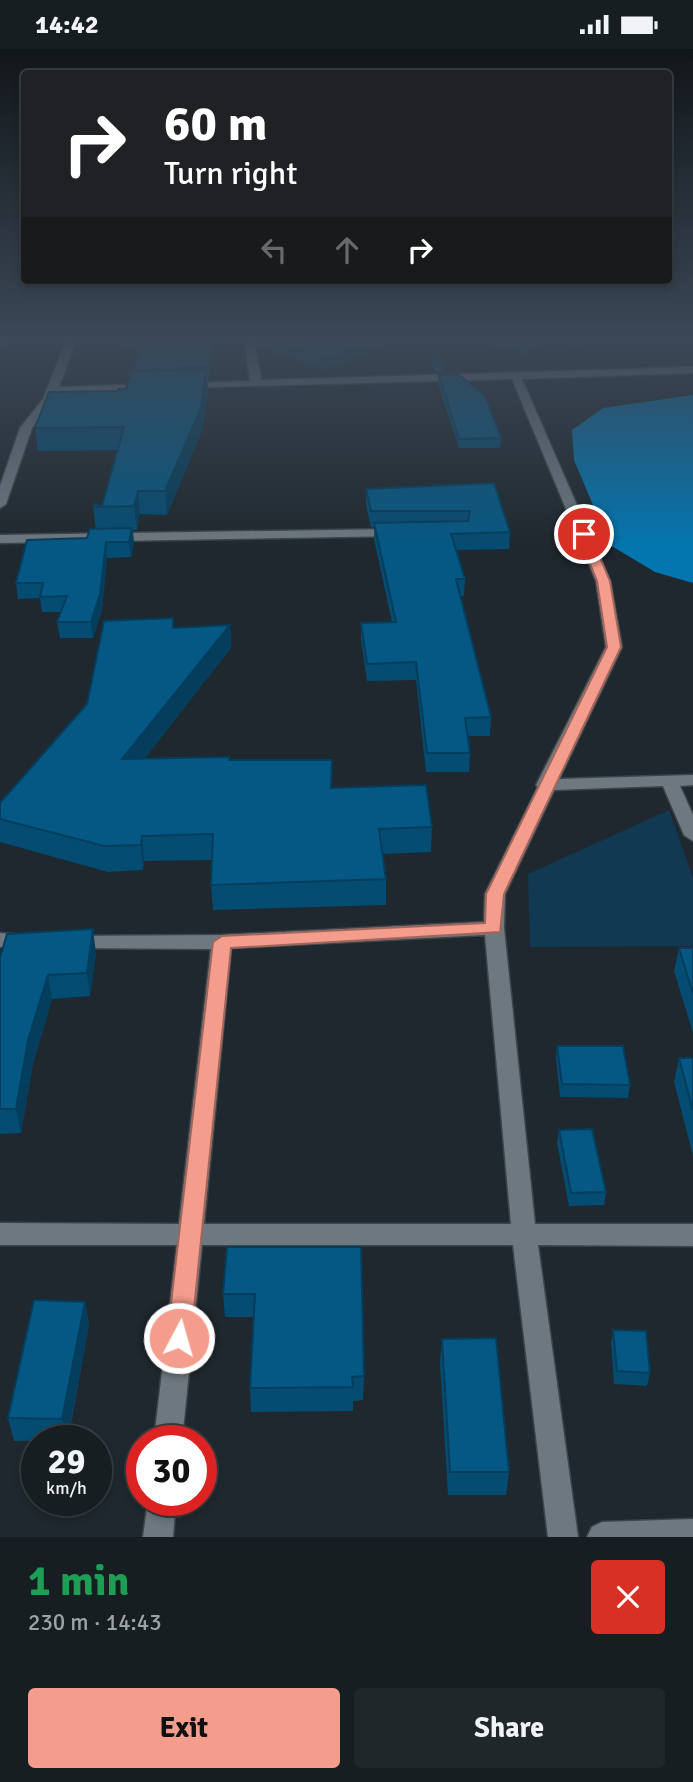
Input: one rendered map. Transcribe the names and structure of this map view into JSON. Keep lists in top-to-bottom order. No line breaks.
{"page":{"status":"14:42","turn":["60 m","Turn right"],"speed":"29 km/h","limit":"30","heading":["1 min","230 m · 14:43"],"buttons":["Exit","Share"]}}
